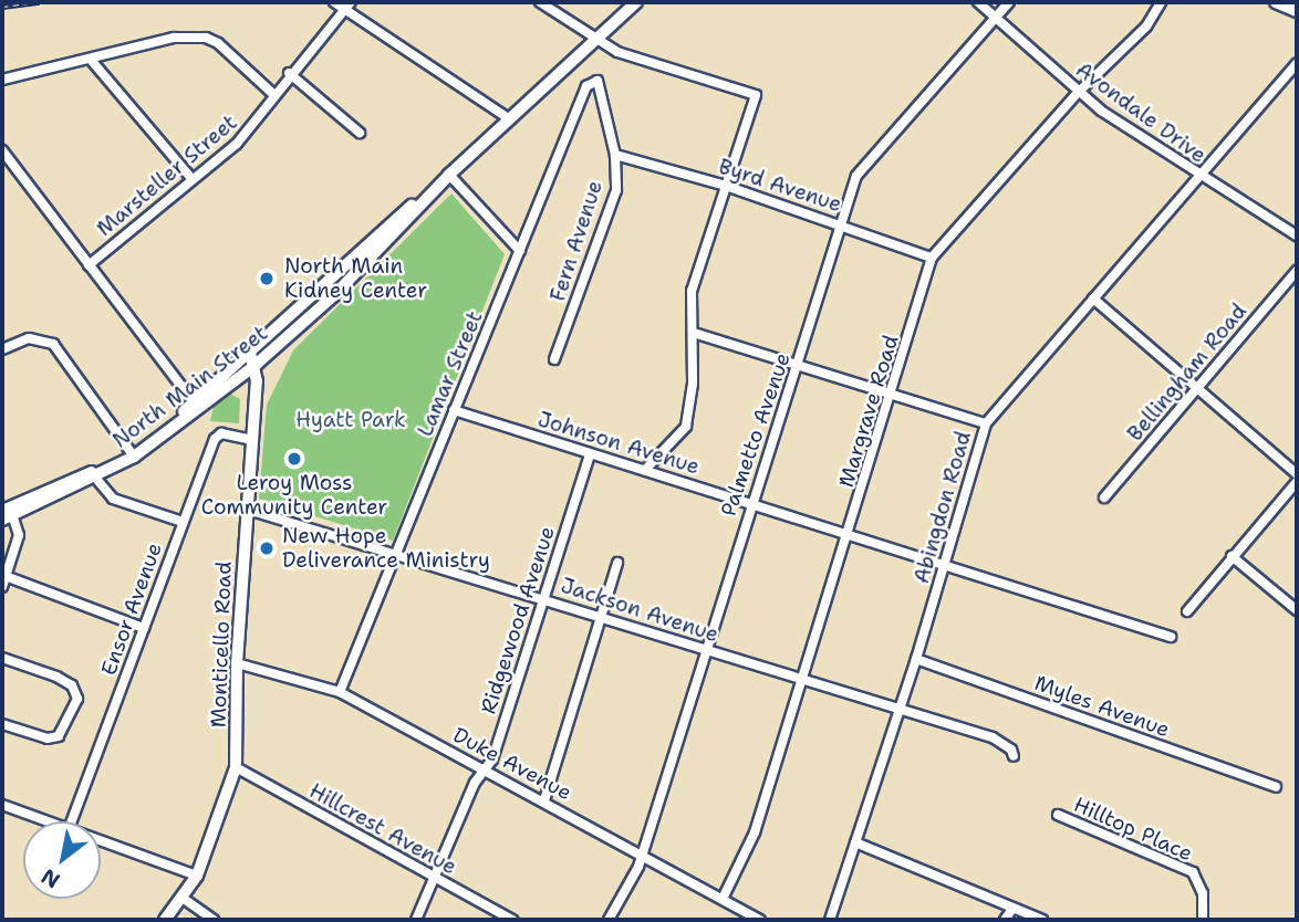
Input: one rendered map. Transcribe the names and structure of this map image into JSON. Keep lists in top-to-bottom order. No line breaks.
{"streets":{"main road":["North Main Street","Monticello Road"],"street":["Avondale Drive","Marsteller Street","Byrd Avenue","Fern Avenue","Bellingham Road","Lamar Street","Margrave Road","Palmetto Avenue","Johnson Avenue","Abingdon Road","Ensor Avenue","Jackson Avenue","Ridgewood Avenue","Myles Avenue","Duke Avenue","Hillcrest Avenue","Hilltop Place"]},"crossings":[["Avondale Drive","Margrave Road"],["Avondale Drive","Palmetto Avenue"],["Avondale Drive","Abingdon Road"],["Byrd Avenue","Fern Avenue"],["Byrd Avenue","Margrave Road"],["Byrd Avenue","Palmetto Avenue"],["Fern Avenue","Lamar Street"],["Lamar Street","Johnson Avenue"],["Lamar Street","Jackson Avenue"],["Lamar Street","Duke Avenue"],["North Main Street","Monticello Road"],["Margrave Road","Johnson Avenue"],["Margrave Road","Jackson Avenue"],["Margrave Road","Duke Avenue"],["Palmetto Avenue","Johnson Avenue"],["Palmetto Avenue","Jackson Avenue"],["Palmetto Avenue","Duke Avenue"],["Johnson Avenue","Abingdon Road"],["Johnson Avenue","Ridgewood Avenue"],["Abingdon Road","Jackson Avenue"],["Abingdon Road","Myles Avenue"],["Ensor Avenue","Monticello Road"],["Jackson Avenue","Ridgewood Avenue"],["Jackson Avenue","Monticello Road"],["Ridgewood Avenue","Duke Avenue"],["Ridgewood Avenue","Hillcrest Avenue"],["Monticello Road","Duke Avenue"],["Monticello Road","Hillcrest Avenue"]],"parks":["Hyatt Park"],"places":["North Main Kidney Center","Leroy Moss Community Center","New Hope Deliverance Ministry"],"north":"bottom left"}
